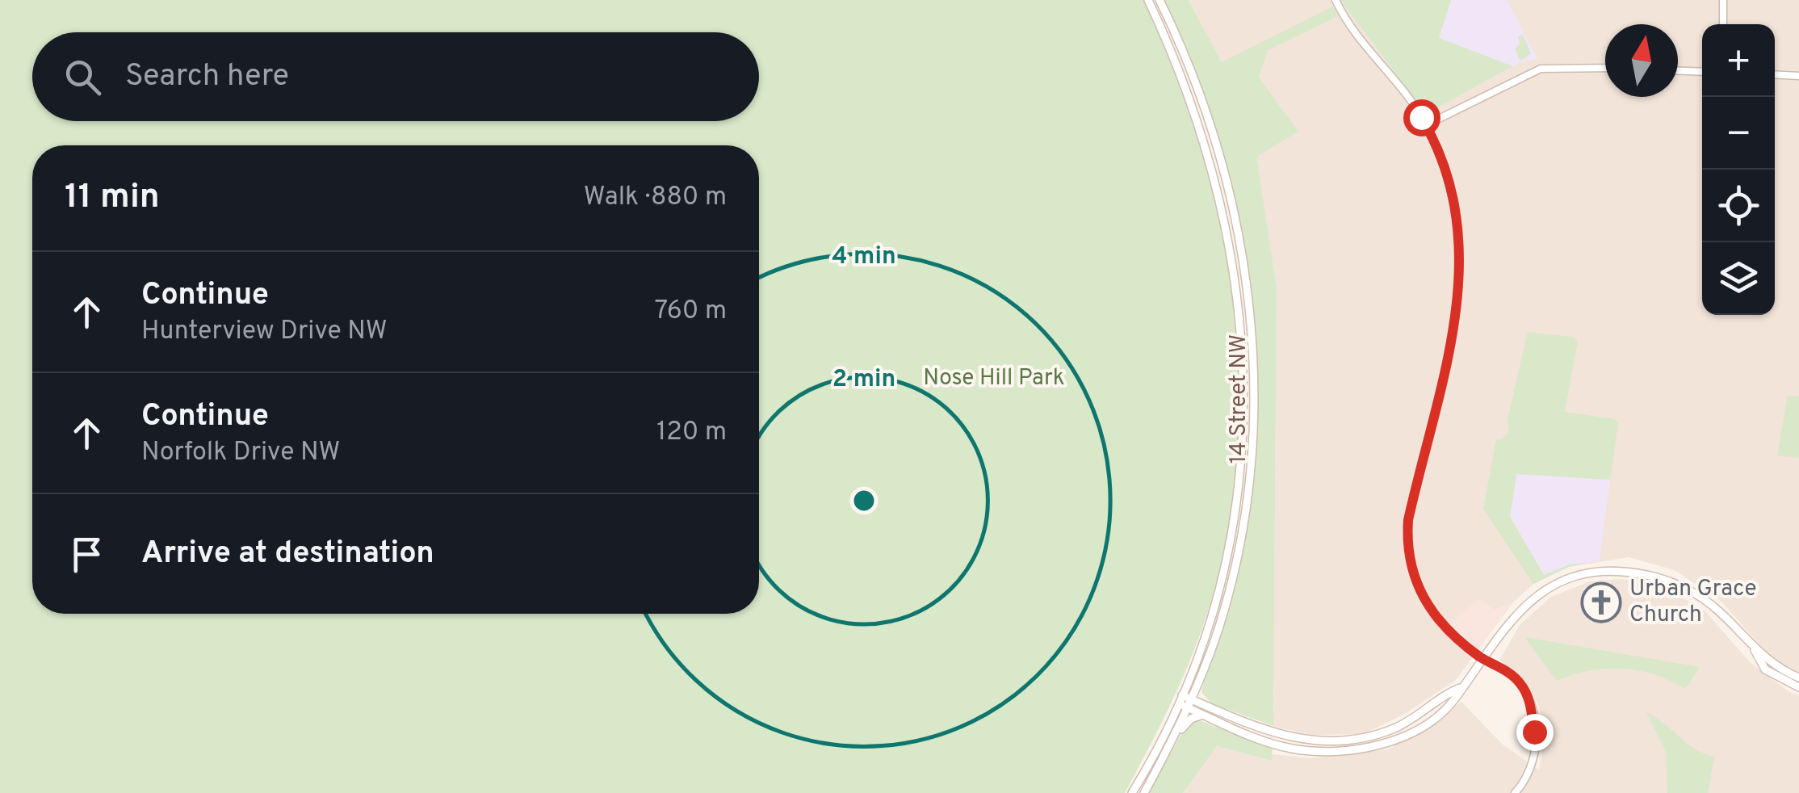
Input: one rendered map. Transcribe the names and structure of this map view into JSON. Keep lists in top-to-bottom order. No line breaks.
{"streets":{"main road":["14 Street NW"]},"parks":["Nose Hill Park"],"places":{"church":["Urban Grace Church"]},"north":"top","page":{"map_buttons":["+","−"],"search":"Search here","heading":["11 min","Walk · 880 m"],"list":[["Continue","Hunterview Drive NW","760 m"],["Continue","Norfolk Drive NW","120 m"],"Arrive at destination"]},"rings":["4 min","2 min"]}
